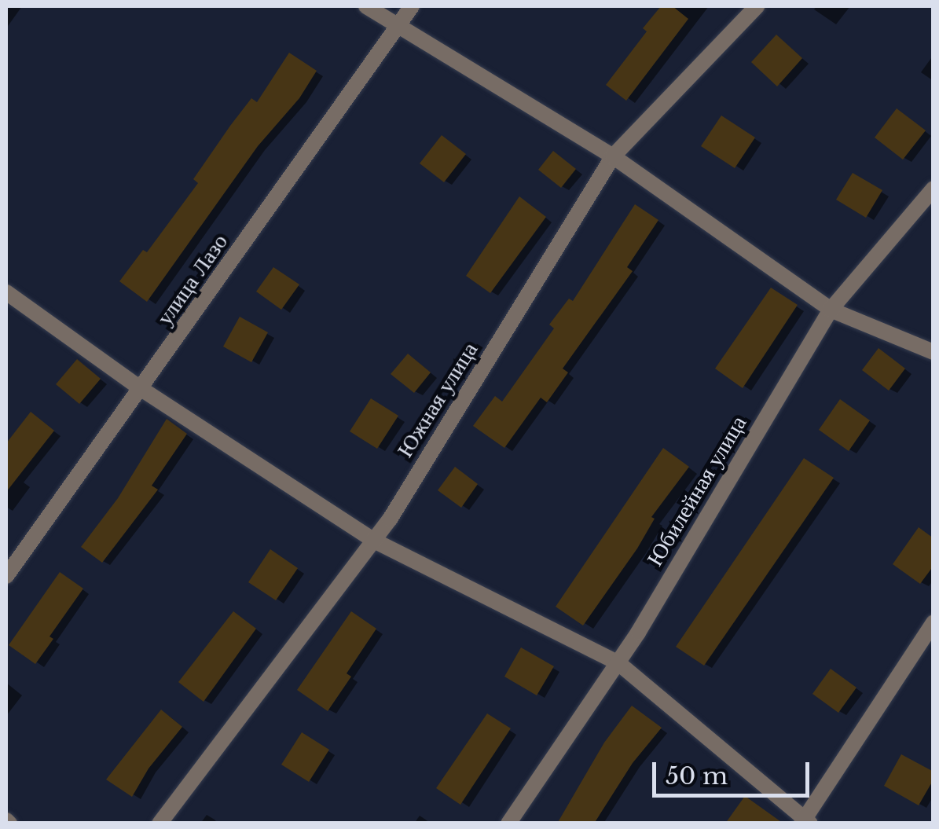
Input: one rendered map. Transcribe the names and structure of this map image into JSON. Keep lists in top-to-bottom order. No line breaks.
{"streets":{"street":["улица Лазо","Южная улица","Юбилейная улица"]},"scale_bar":"50 m"}
